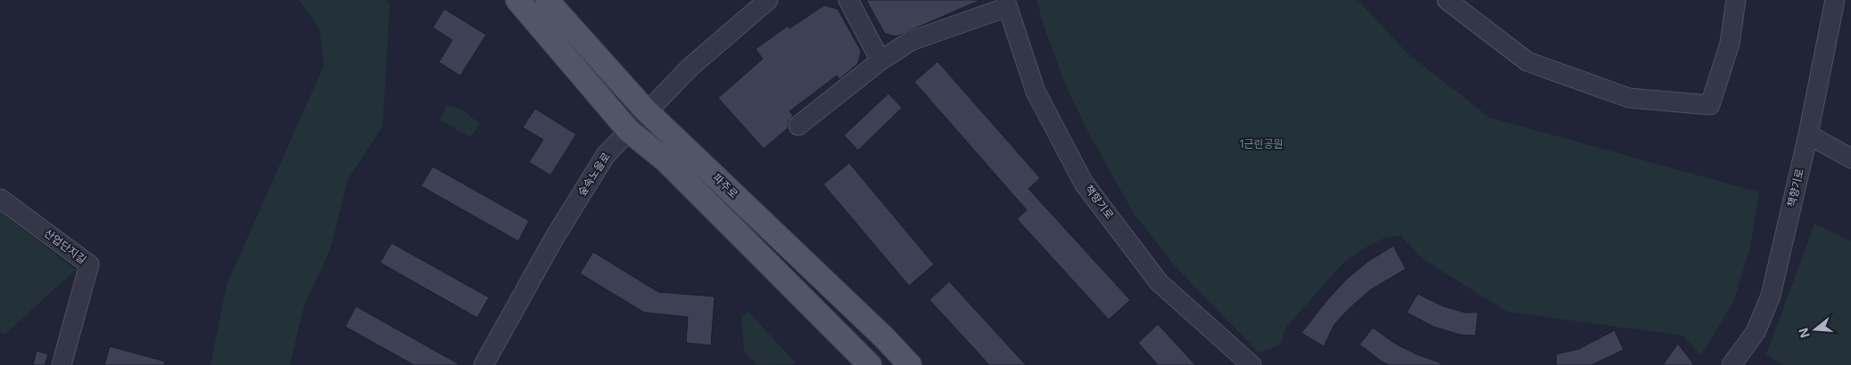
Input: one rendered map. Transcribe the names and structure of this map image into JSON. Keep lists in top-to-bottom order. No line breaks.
{"streets":{"main road":["파주로"],"street":["숲속노을로","책향기로","산업단지길"]},"crossings":[["숲속노을로","파주로"]],"parks":["1근린공원"],"north":"left"}
